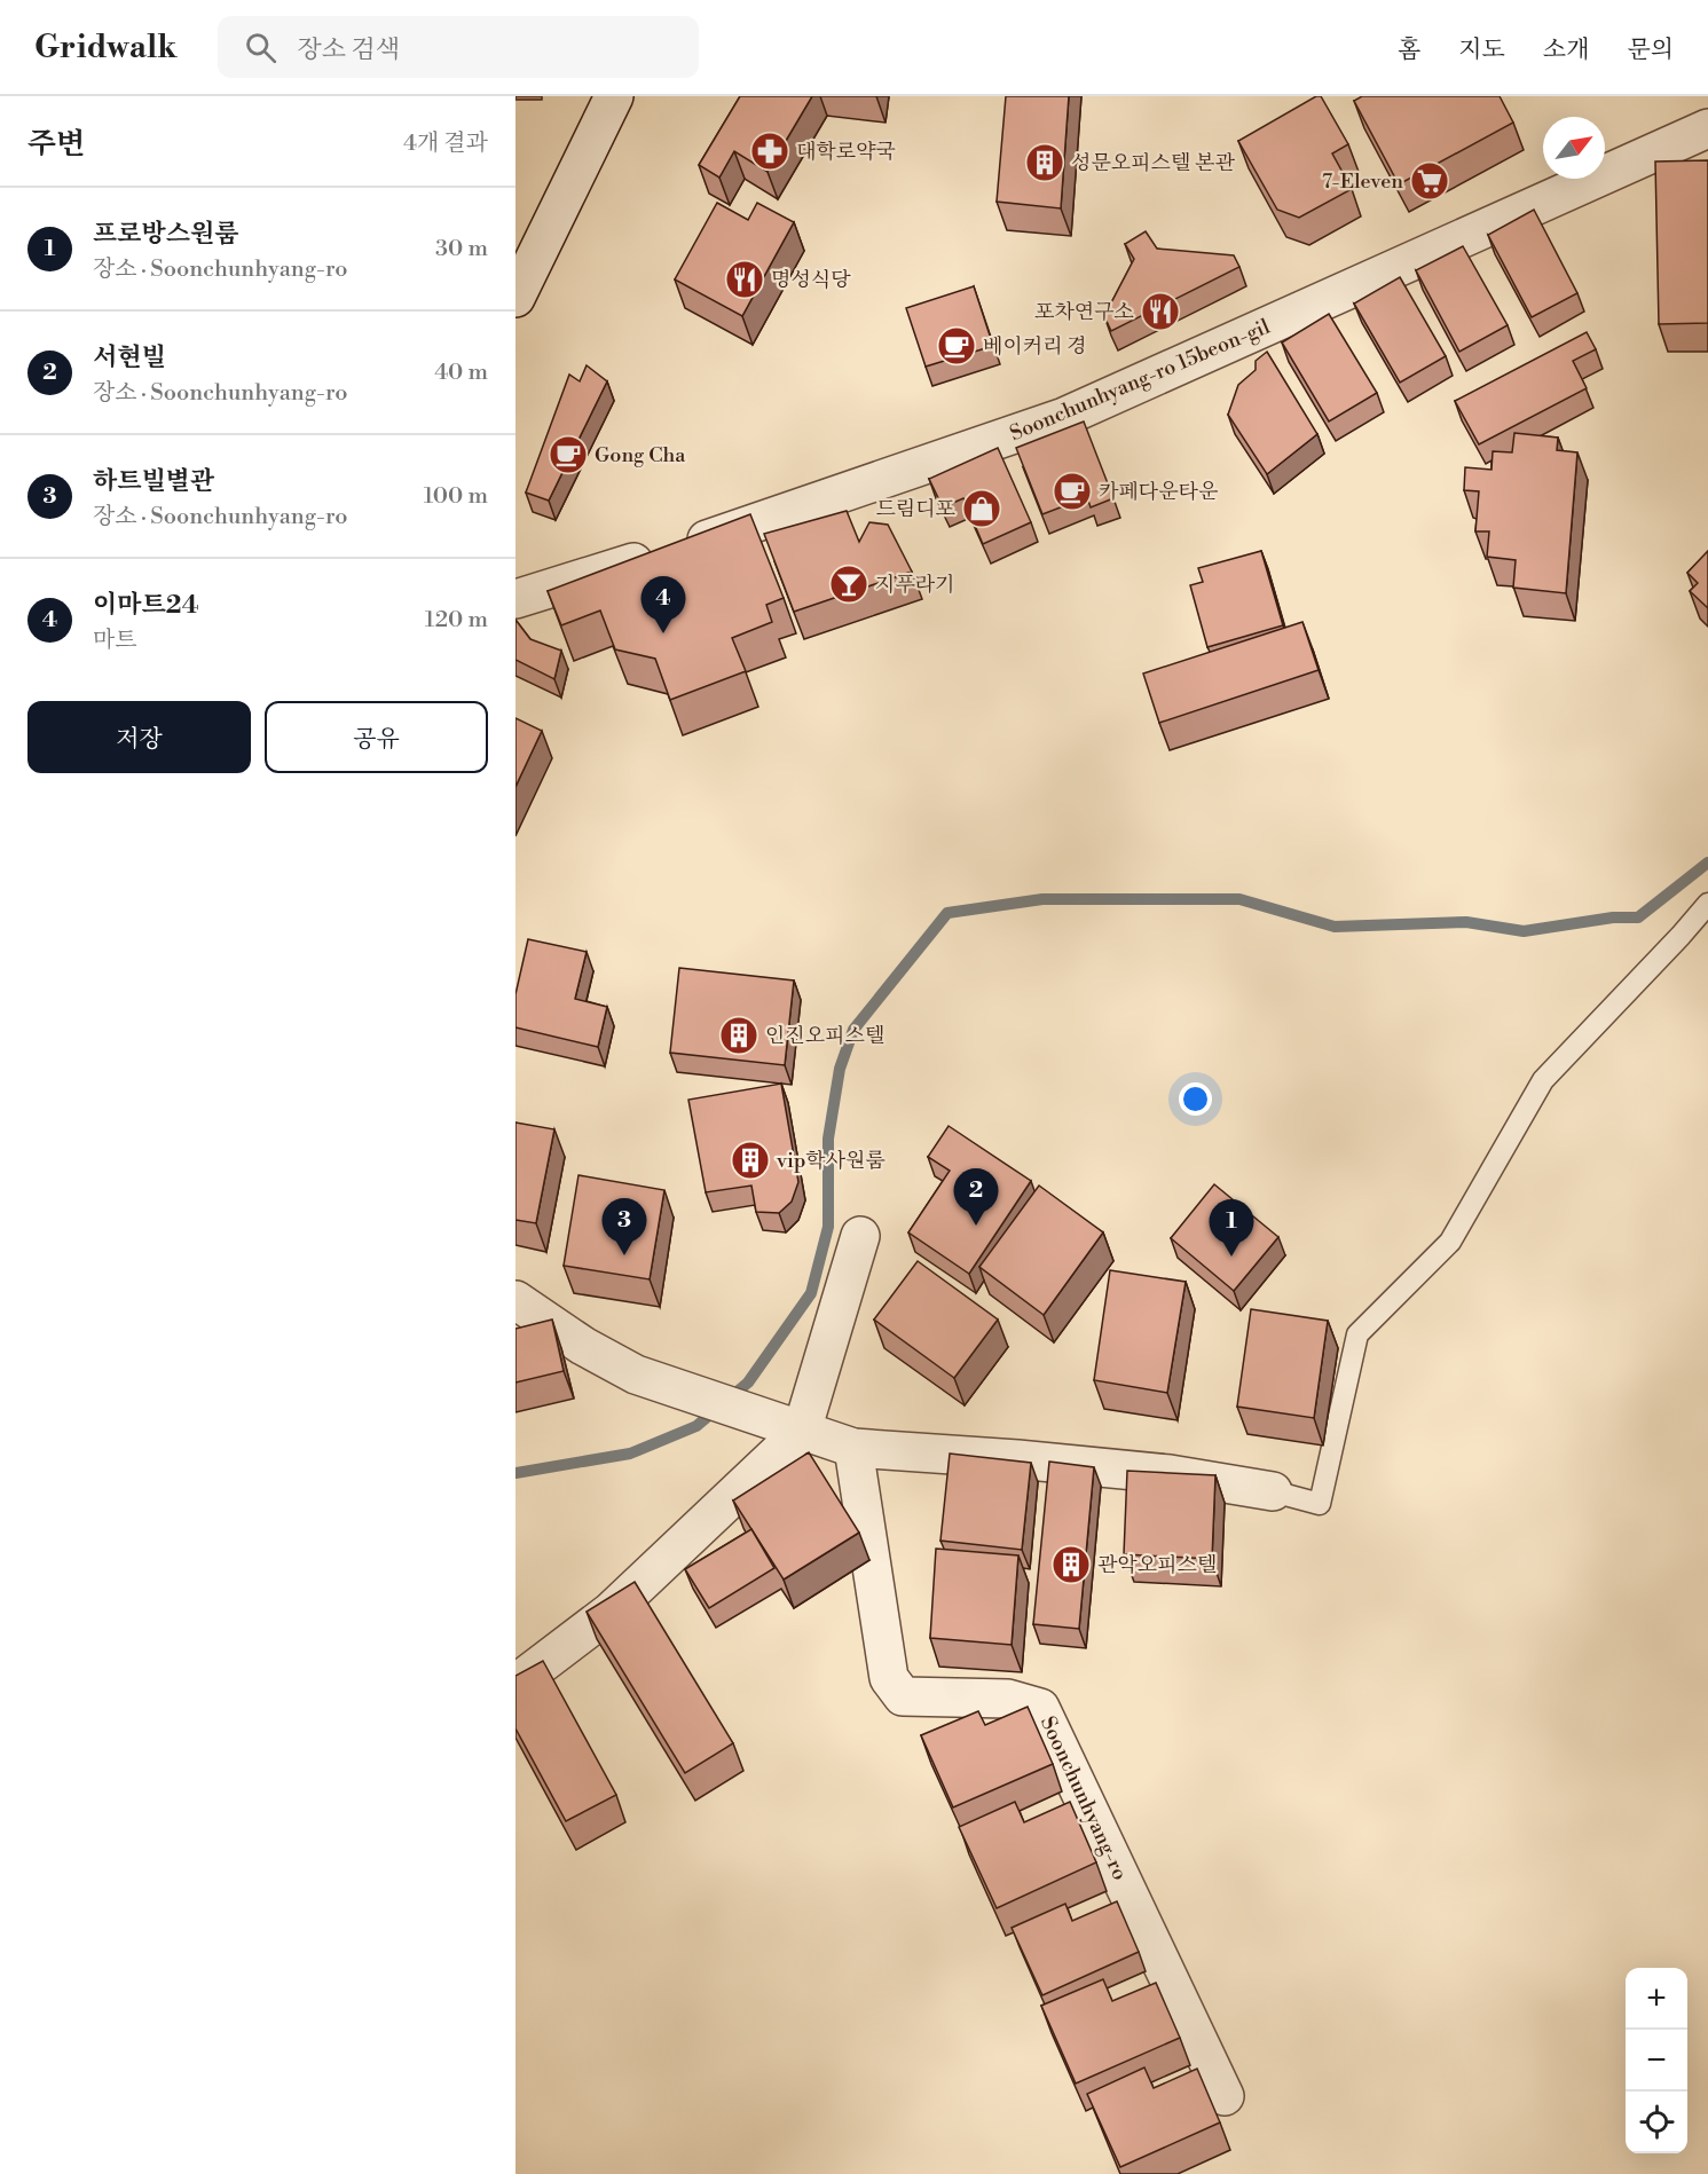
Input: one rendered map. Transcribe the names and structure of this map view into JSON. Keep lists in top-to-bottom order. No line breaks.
{"streets":{"street":["Soonchunhyang-ro 15beon-gil","Soonchunhyang-ro"]},"places":{"pharmacy":["대학로약국"],"building":["성문오피스텔 본관","인진오피스텔","vip학사원룸","관악오피스텔"],"supermarket":["7-Eleven"],"restaurant":["명성식당","포차연구소"],"cafe":["베이커리 경","Gong Cha","카페다운타운"],"shop":["드림디포"],"bar":["지푸라기"]},"north":"top right","page":{"header":"Gridwalk","search":"장소 검색","nav":["홈","지도","소개","문의"],"heading":["주변","4개 결과"],"list":[{"mark":"1","name":"프로방스원룸","note":"장소 · Soonchunhyang-ro","value":"30 m"},{"mark":"2","name":"서현빌","note":"장소 · Soonchunhyang-ro","value":"40 m"},{"mark":"3","name":"하트빌별관","note":"장소 · Soonchunhyang-ro","value":"100 m"},{"mark":"4","name":"이마트24","note":"마트","value":"120 m"}],"pins":["4","2","3","1"],"buttons":["저장","공유"],"map_buttons":["+","−"]}}
